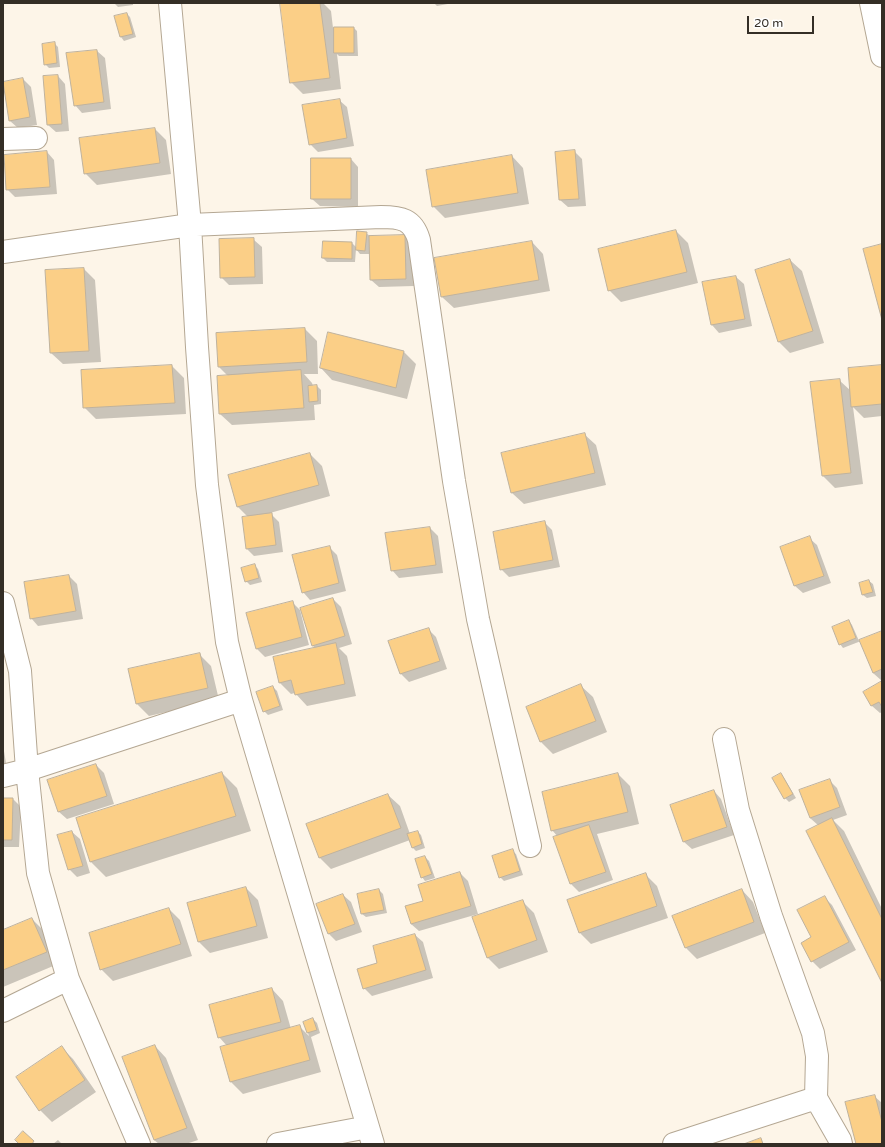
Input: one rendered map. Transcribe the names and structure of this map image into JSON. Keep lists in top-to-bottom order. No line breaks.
{"scale_bar":"20 m"}
